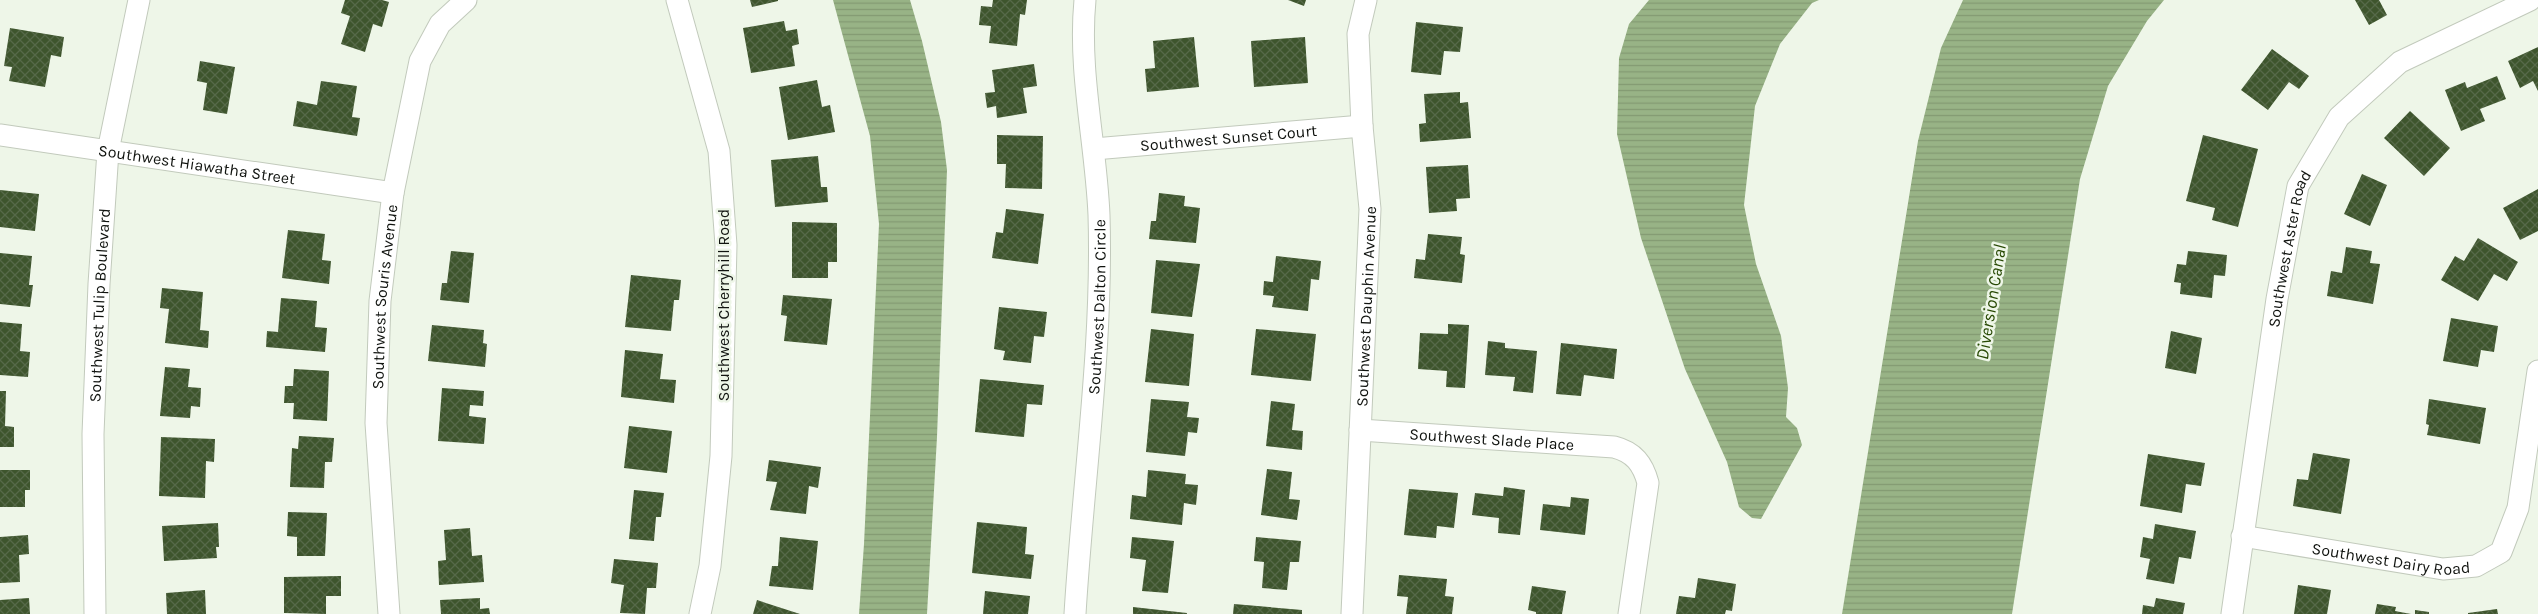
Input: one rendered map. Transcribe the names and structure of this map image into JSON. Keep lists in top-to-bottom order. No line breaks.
{"streets":{"street":["Southwest Sunset Court","Southwest Hiawatha Street","Southwest Aster Road","Southwest Souris Avenue","Southwest Tulip Boulevard","Southwest Cherryhill Road","Southwest Dauphin Avenue","Southwest Dalton Circle","Southwest Slade Place","Southwest Dairy Road"]},"crossings":[["Southwest Sunset Court","Southwest Dauphin Avenue"],["Southwest Sunset Court","Southwest Dalton Circle"],["Southwest Hiawatha Street","Southwest Souris Avenue"],["Southwest Hiawatha Street","Southwest Tulip Boulevard"],["Southwest Aster Road","Southwest Dairy Road"],["Southwest Dauphin Avenue","Southwest Slade Place"]],"water":["Diversion Canal"]}
